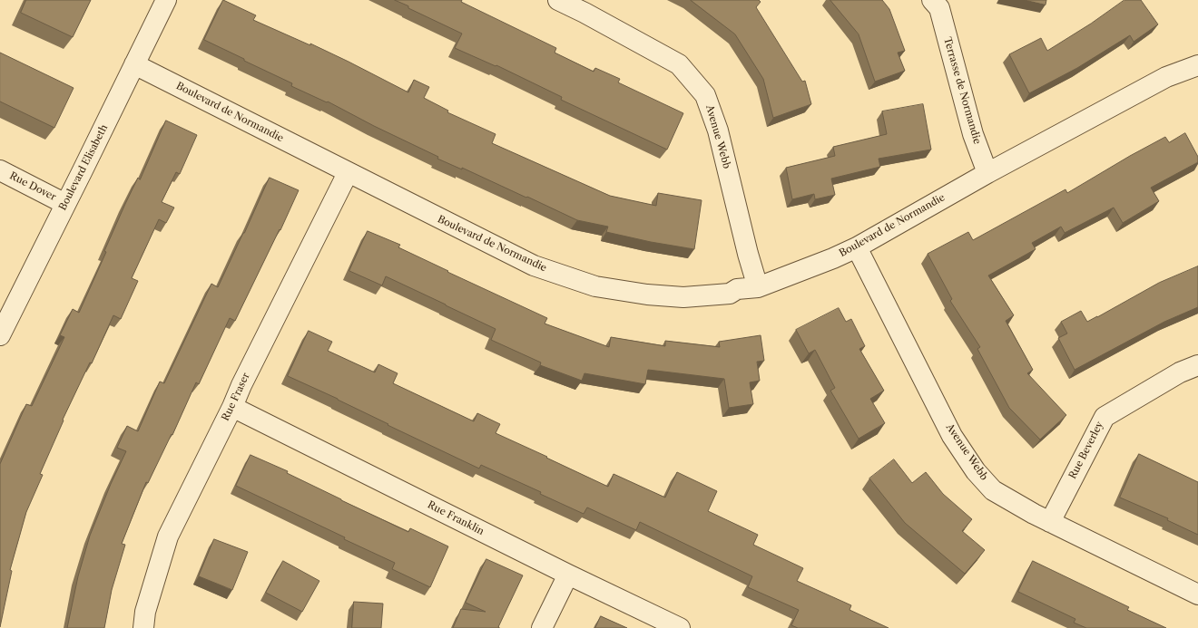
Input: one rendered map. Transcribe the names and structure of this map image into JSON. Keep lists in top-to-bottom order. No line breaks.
{"streets":{"street":["Terrasse de Normandie","Boulevard de Normandie","Avenue Webb","Boulevard Elisabeth","Rue Dover","Rue Fraser","Rue Beverley","Rue Franklin"]},"crossings":[["Terrasse de Normandie","Boulevard de Normandie"],["Boulevard de Normandie","Avenue Webb"],["Boulevard de Normandie","Boulevard Elisabeth"],["Boulevard de Normandie","Rue Fraser"],["Avenue Webb","Rue Beverley"],["Boulevard Elisabeth","Rue Dover"],["Rue Fraser","Rue Franklin"]]}
